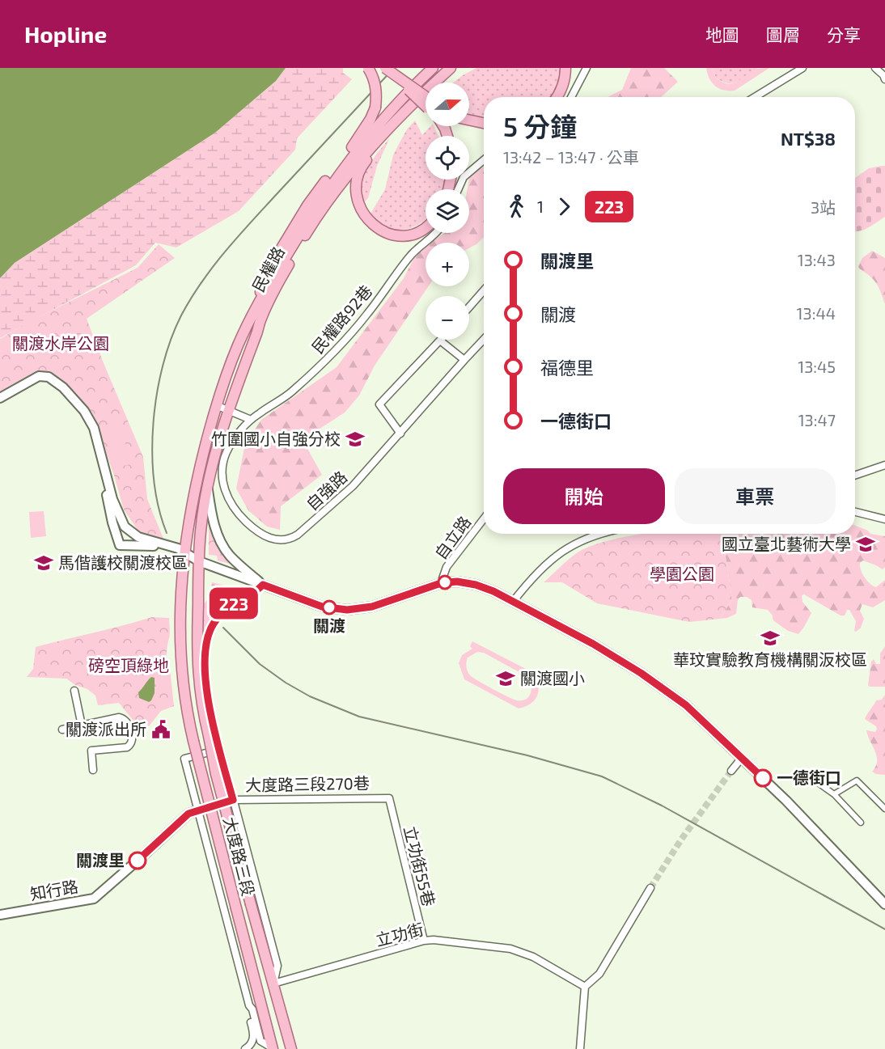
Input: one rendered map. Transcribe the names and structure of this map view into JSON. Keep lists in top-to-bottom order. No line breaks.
{"streets":{"main road":["民權路","大度路三段"],"street":["民權路92巷","自強路","自立路","大度路三段270巷","立功街55巷","知行路","立功街"]},"crossings":[["民權路","大度路三段"],["民權路92巷","自強路"],["大度路三段270巷","大度路三段"],["大度路三段270巷","立功街55巷"],["大度路三段270巷","知行路"],["大度路三段","知行路"],["大度路三段","立功街"],["立功街55巷","立功街"]],"parks":["關渡水岸公園","學園公園","磅空頂綠地"],"places":{"school or university":["竹圍國小自強分校","國立臺北藝術大學","馬偕護校關渡校區","華玟實驗教育機構關汳校區","關渡國小"],"other":["關渡","一德街口","關渡里"],"public building":["關渡派出所"]},"lines":["bus line 223"],"north":"right","page":{"header":"Hopline","nav":["地圖","圖層","分享"],"on_map":"223","map_buttons":["+","−"],"heading":["5 分鐘","13:42 – 13:47 · 公車","NT$38"],"legs":["1","223","3站"],"list":[{"name":"關渡里","value":"13:43"},{"name":"關渡","value":"13:44"},{"name":"福德里","value":"13:45"},{"name":"一德街口","value":"13:47"}],"buttons":["開始","車票"]}}
